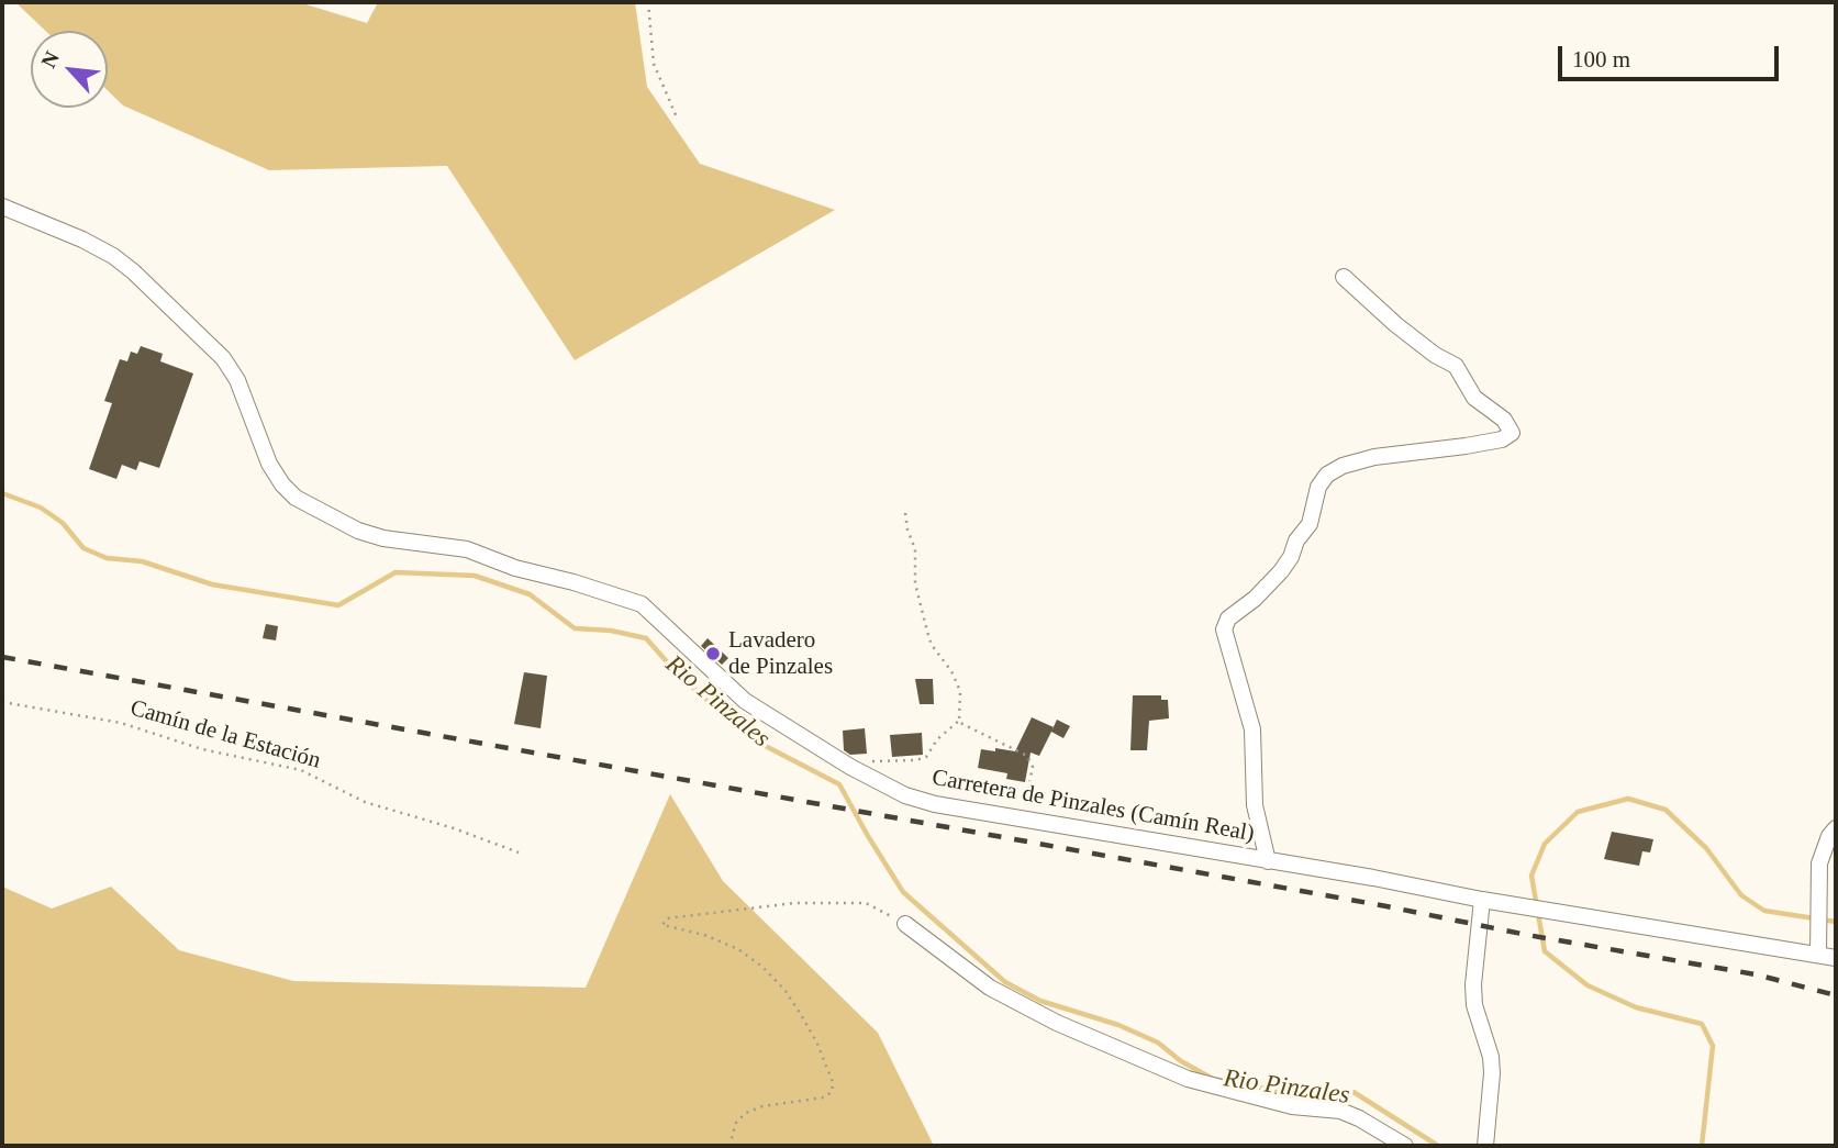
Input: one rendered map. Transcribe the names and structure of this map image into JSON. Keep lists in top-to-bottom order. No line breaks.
{"streets":{"street":["Carretera de Pinzales (Camín Real)"],"path":["Camín de la Estación"]},"water":["Rio Pinzales"],"places":["Lavadero de Pinzales"],"scale_bar":"100 m","north":"top left"}
